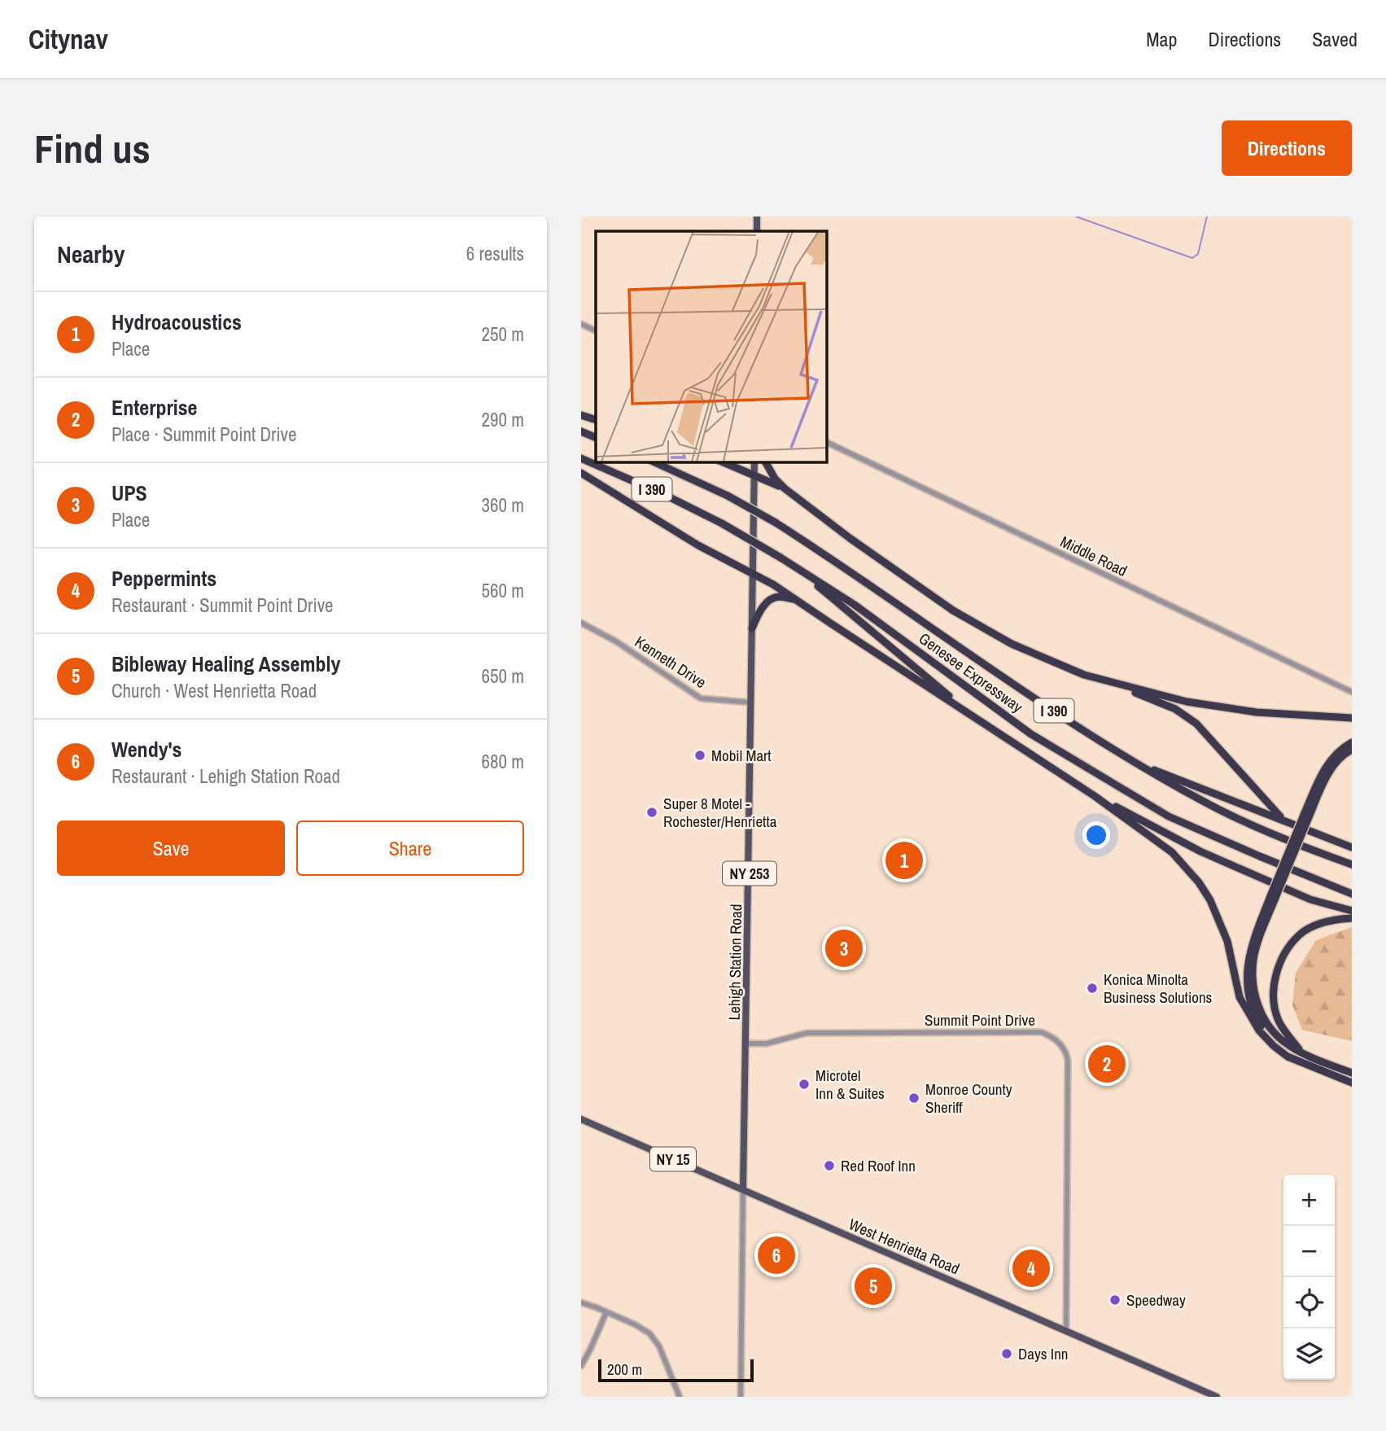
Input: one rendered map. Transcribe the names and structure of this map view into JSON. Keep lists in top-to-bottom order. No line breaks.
{"streets":{"highway":["I 390","Genesee Expressway"],"main road":["NY 253","Lehigh Station Road","NY 15","West Henrietta Road"],"street":["Middle Road","Kenneth Drive","Summit Point Drive"]},"crossings":[["Kenneth Drive","Lehigh Station Road"],["Lehigh Station Road","Summit Point Drive"],["Lehigh Station Road","West Henrietta Road"],["Summit Point Drive","West Henrietta Road"]],"places":["Mobil Mart","Super 8 Motel - Rochester/Henrietta","Konica Minolta Business Solutions","Microtel Inn & Suites","Monroe County Sheriff","Red Roof Inn","Speedway","Days Inn"],"scale_bar":"200 m","page":{"header":"Citynav","nav":["Map","Directions","Saved"],"buttons":["Directions",["Save","Share"]],"title":"Find us","heading":["Nearby","6 results"],"list":[{"mark":"1","name":"Hydroacoustics","note":"Place","value":"250 m"},{"mark":"2","name":"Enterprise","note":"Place · Summit Point Drive","value":"290 m"},{"mark":"3","name":"UPS","note":"Place","value":"360 m"},{"mark":"4","name":"Peppermints","note":"Restaurant · Summit Point Drive","value":"560 m"},{"mark":"5","name":"Bibleway Healing Assembly","note":"Church · West Henrietta Road","value":"650 m"},{"mark":"6","name":"Wendy's","note":"Restaurant · Lehigh Station Road","value":"680 m"}],"pins":["1","3","2","6","4","5"],"map_buttons":["+","−"],"scale":"200 m"}}
